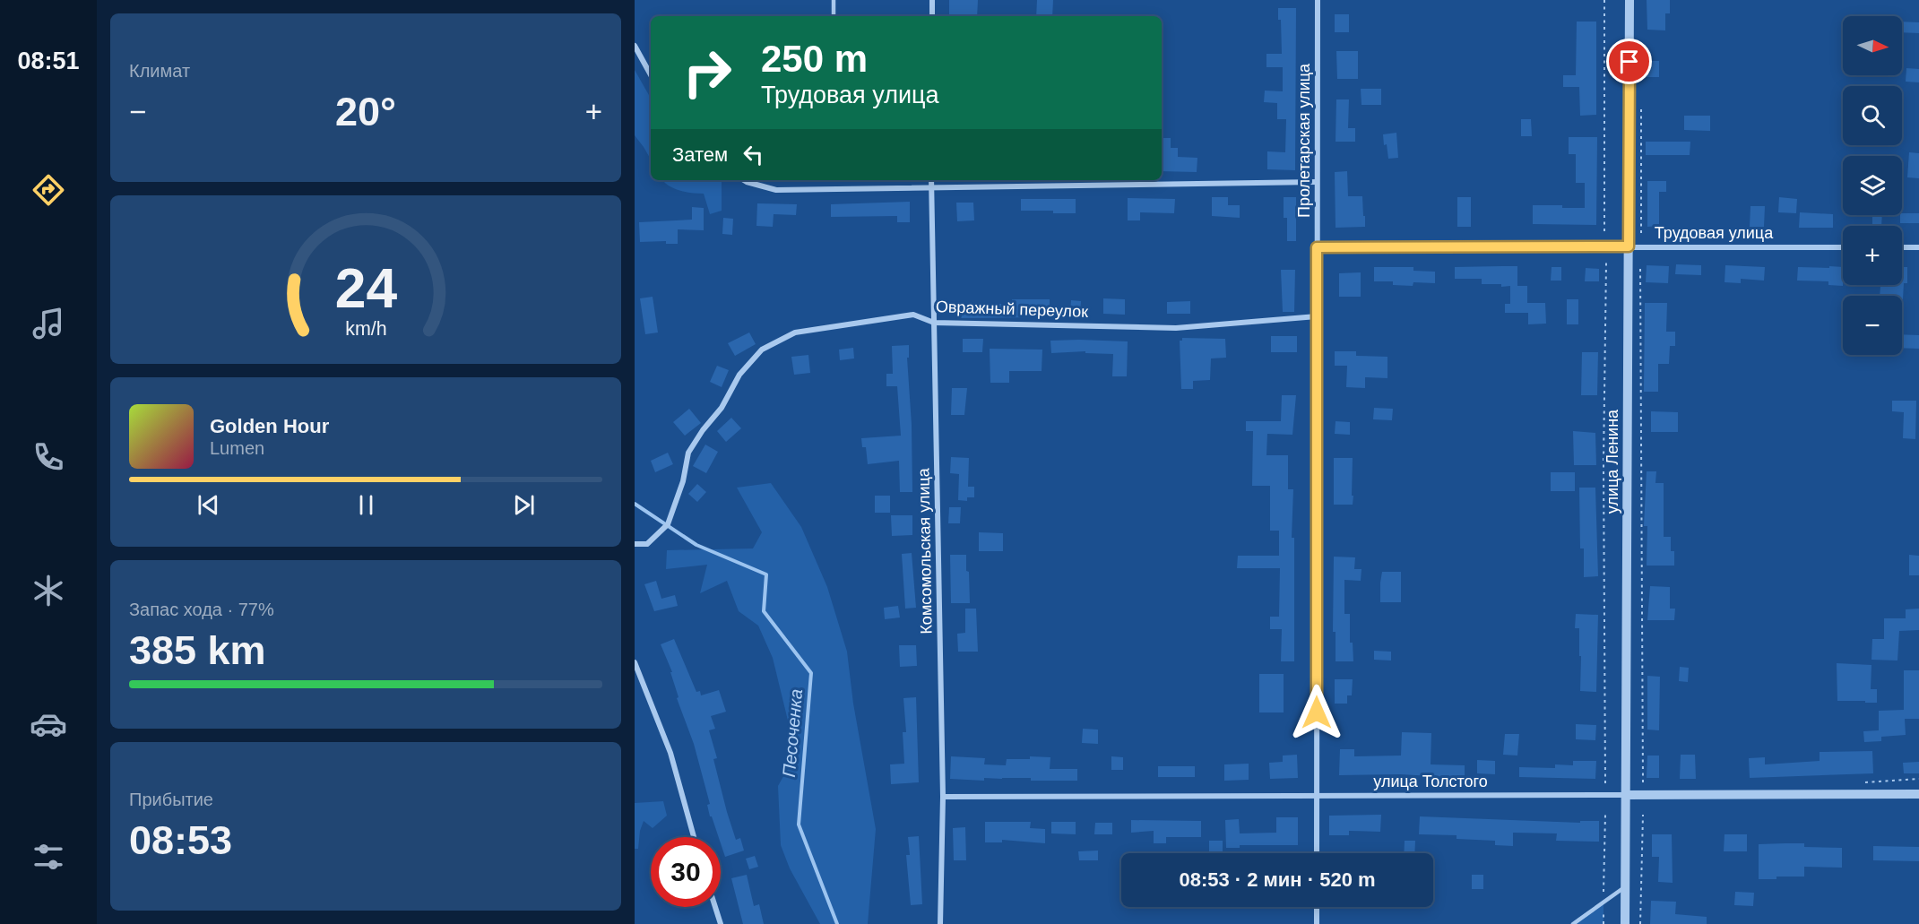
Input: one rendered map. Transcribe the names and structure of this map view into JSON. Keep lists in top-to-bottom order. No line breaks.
{"streets":{"street":["Пролетарская улица","Трудовая улица","Овражный переулок","улица Ленина","Комсомольская улица","улица Толстого"]},"crossings":[["Пролетарская улица","Трудовая улица"],["Пролетарская улица","Овражный переулок"],["Пролетарская улица","улица Толстого"],["Трудовая улица","улица Ленина"],["Овражный переулок","Комсомольская улица"],["улица Ленина","улица Толстого"],["Комсомольская улица","улица Толстого"]],"water":["Песоченка"],"north":"right","page":{"tabs":"08:51","tile":["Климат",["Запас хода · 77%","385 km"],["Прибытие","08:53"]],"map_buttons":["+","−"],"turn":["250 m","Трудовая улица"],"heat":["−","20°","+"],"then":"Затем","song":["Golden Hour","Lumen"],"limit":"30","trip":"08:53 · 2 мин · 520 m","gauge":["24","km/h"]}}
